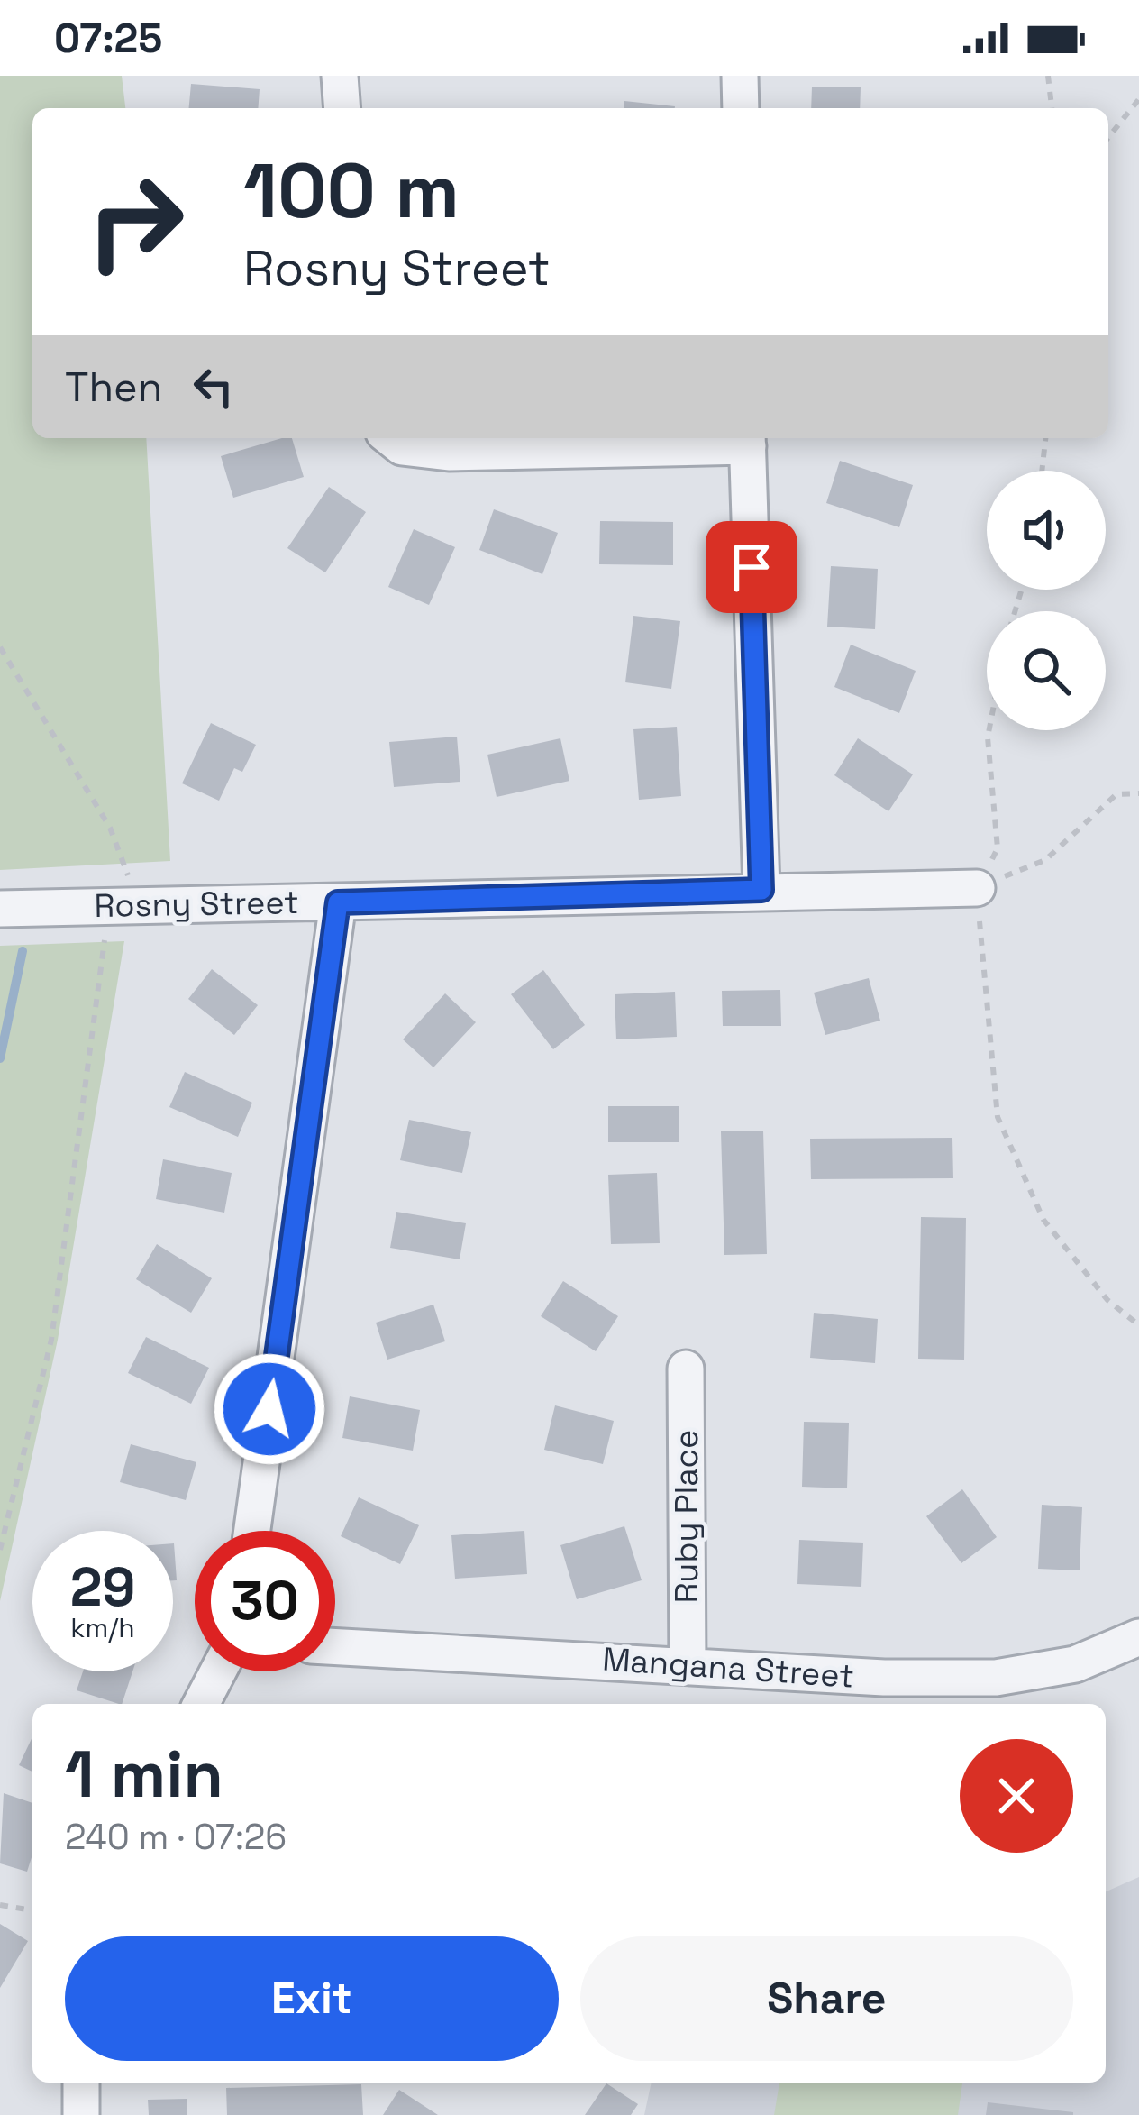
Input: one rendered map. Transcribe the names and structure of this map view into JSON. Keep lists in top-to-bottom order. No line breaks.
{"streets":{"street":["Rosny Street","Ruby Place","Mangana Street"]},"crossings":[["Ruby Place","Mangana Street"]],"page":{"status":"07:25","turn":["100 m","Rosny Street"],"then":"Then","speed":"29 km/h","limit":"30","heading":["1 min","240 m · 07:26"],"buttons":["Exit","Share"]}}
